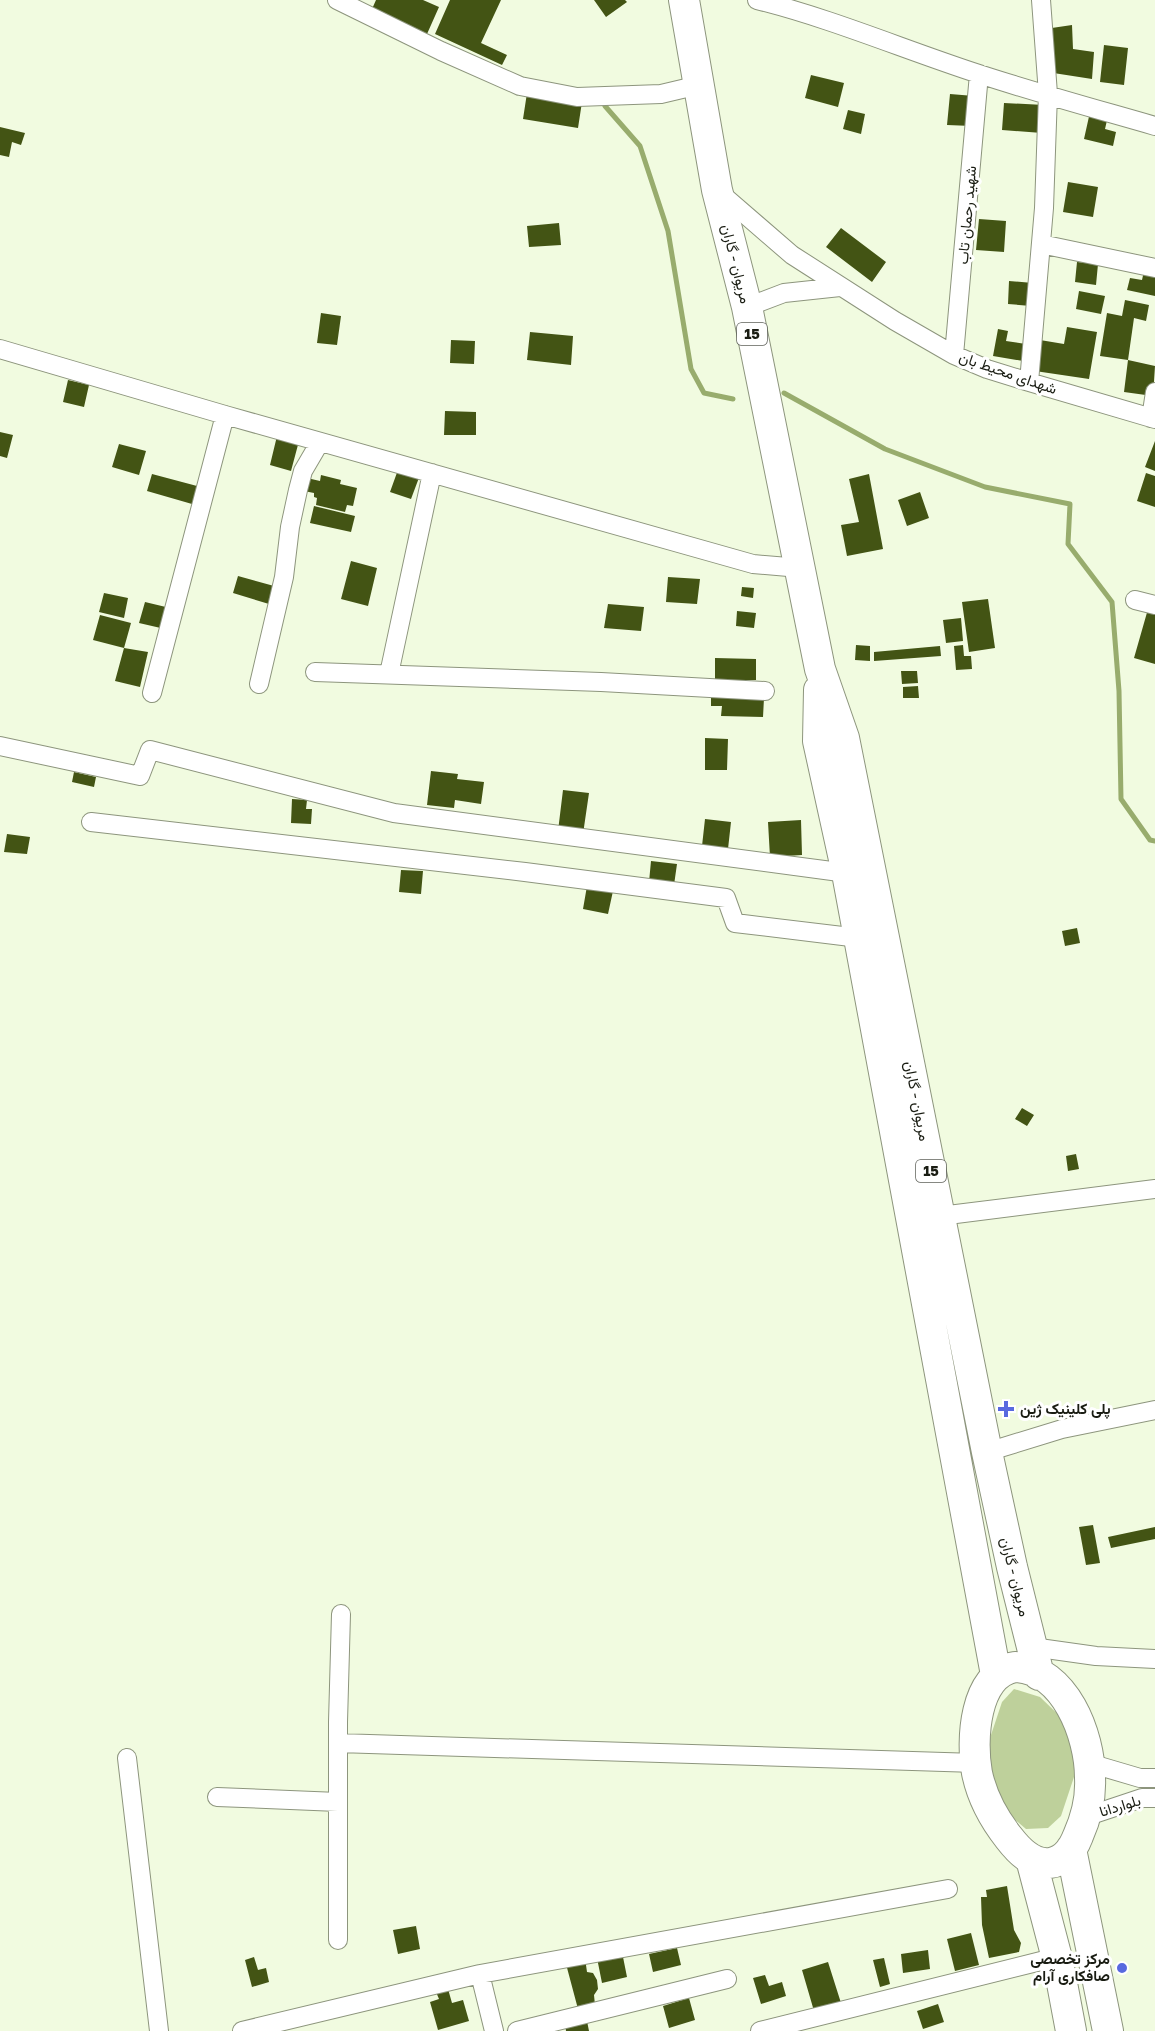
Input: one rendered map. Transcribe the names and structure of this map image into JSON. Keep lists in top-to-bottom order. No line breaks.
{"streets":{"main road":["مریوان - گاران","15"],"street":["شهید رحمان تاب","شهدای محیط بان","بلواردانا"]},"crossings":[["شهید رحمان تاب","شهدای محیط بان"],["مریوان - گاران","شهدای محیط بان"]],"places":{"health":["پلی کلینیک ژین"],"other":["مرکز تخصصی صافکاری آرام"]}}
